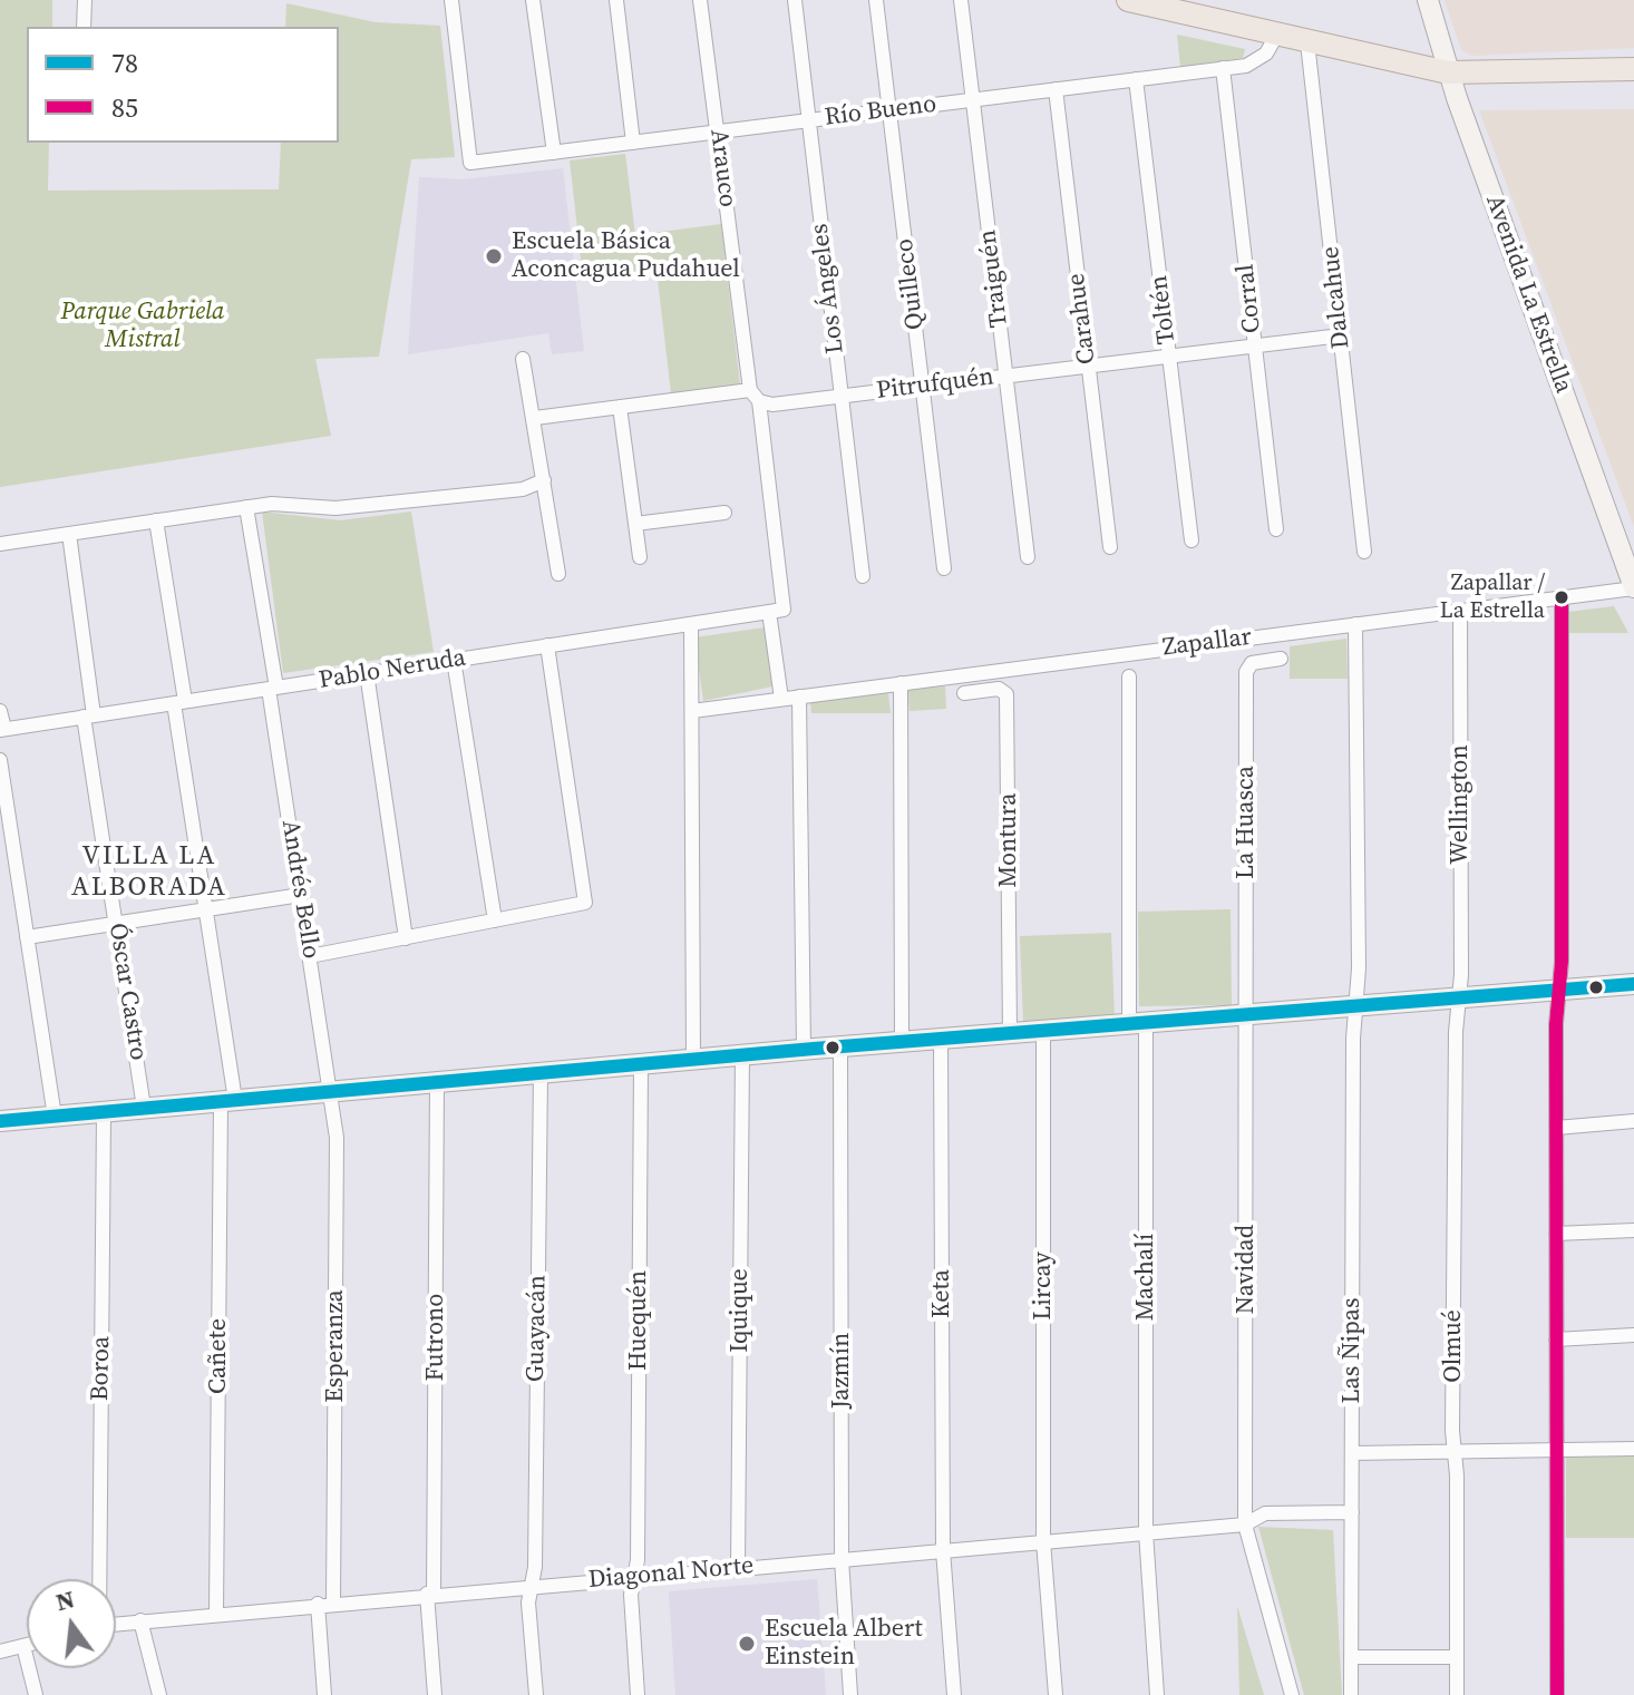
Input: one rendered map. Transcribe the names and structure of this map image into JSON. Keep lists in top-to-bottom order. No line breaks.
{"streets":{"street":["Río Bueno","Arauco","Traiguén","Quilleco","Los Ángeles","Avenida La Estrella","Dalcahue","Corral","Toltén","Carahue","Pitrufquén","Zapallar","Pablo Neruda","Wellington","La Huasca","Montura","Andrés Bello","Óscar Castro","Navidad","Machalí","Lircay","Keta","Iquique","Huequén","Guayacán","Futrono","Esperanza","Olmué","Las Ñipas","Cañete","Boroa","Jazmín","Diagonal Norte"]},"crossings":[["Río Bueno","Arauco"],["Río Bueno","Traiguén"],["Río Bueno","Quilleco"],["Río Bueno","Los Ángeles"],["Río Bueno","Corral"],["Río Bueno","Toltén"],["Río Bueno","Carahue"],["Arauco","Pitrufquén"],["Arauco","Pablo Neruda"],["Traiguén","Pitrufquén"],["Quilleco","Pitrufquén"],["Los Ángeles","Pitrufquén"],["Avenida La Estrella","Zapallar"],["Dalcahue","Pitrufquén"],["Corral","Pitrufquén"],["Toltén","Pitrufquén"],["Carahue","Pitrufquén"],["Zapallar","Wellington"],["Zapallar","Las Ñipas"],["Pablo Neruda","Andrés Bello"],["Pablo Neruda","Óscar Castro"],["Pablo Neruda","Cañete"],["Wellington","Olmué"],["La Huasca","Navidad"],["Andrés Bello","Esperanza"],["Navidad","Diagonal Norte"],["Machalí","Diagonal Norte"],["Lircay","Diagonal Norte"],["Keta","Diagonal Norte"],["Iquique","Diagonal Norte"],["Huequén","Diagonal Norte"],["Guayacán","Diagonal Norte"],["Futrono","Diagonal Norte"],["Esperanza","Diagonal Norte"],["Las Ñipas","Diagonal Norte"],["Cañete","Diagonal Norte"],["Jazmín","Diagonal Norte"]],"districts":["VILLA LA ALBORADA"],"parks":["Parque Gabriela Mistral"],"places":["Escuela Básica Aconcagua Pudahuel","Zapallar / La Estrella","Escuela Albert Einstein"],"lines":["transit line 85","transit line 78"],"legend":["78","85"],"north":"top"}
